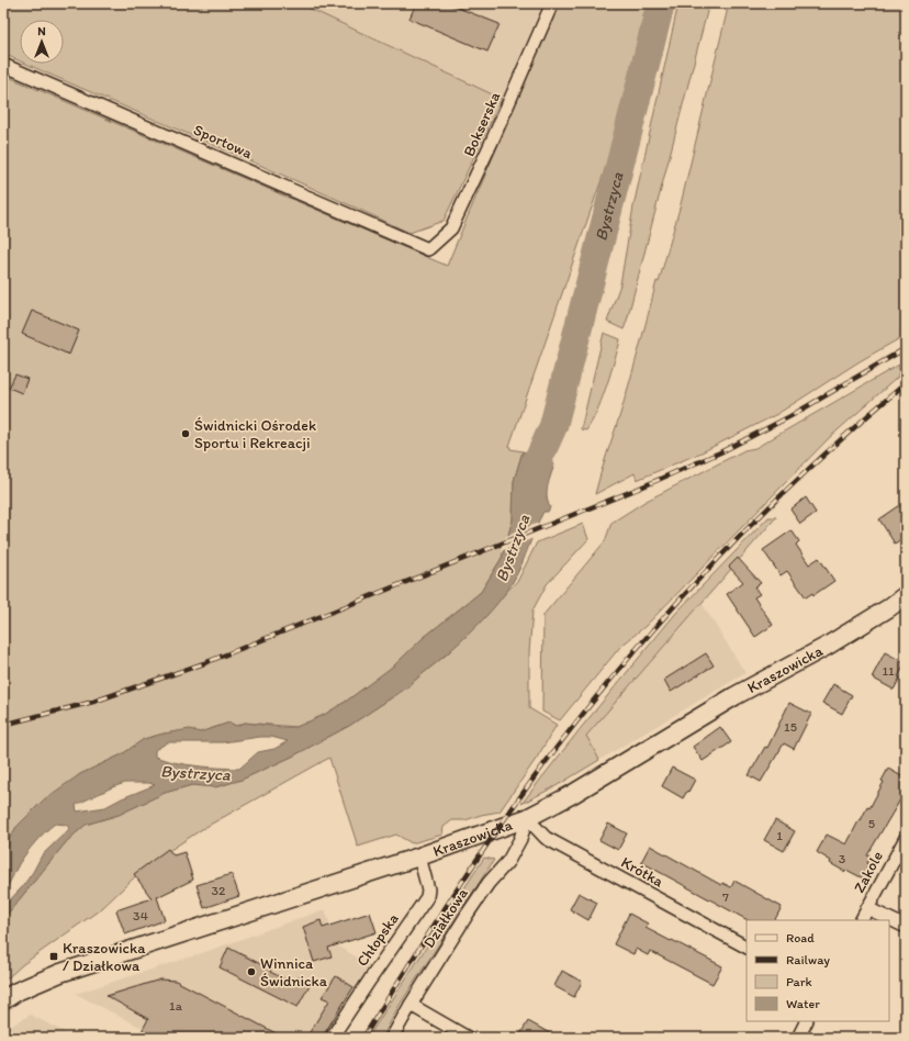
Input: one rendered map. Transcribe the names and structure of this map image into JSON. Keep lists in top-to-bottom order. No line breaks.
{"streets":{"street":["Bokserska","Sportowa","Kraszowicka","Krótka","Zakole","Działkowa","Chłopska"]},"crossings":[["Bokserska","Sportowa"],["Kraszowicka","Krótka"],["Kraszowicka","Działkowa"],["Kraszowicka","Chłopska"],["Krótka","Działkowa"]],"water":["Bystrzyca"],"places":{"other":["Świdnicki Ośrodek Sportu i Rekreacji","Winnica Świdnicka"],"transit":["Kraszowicka / Działkowa"]},"house_numbers":["11","15","5","1","3","32","7","34","1a"],"legend":["Road","Railway","Park","Water"],"north":"top"}
